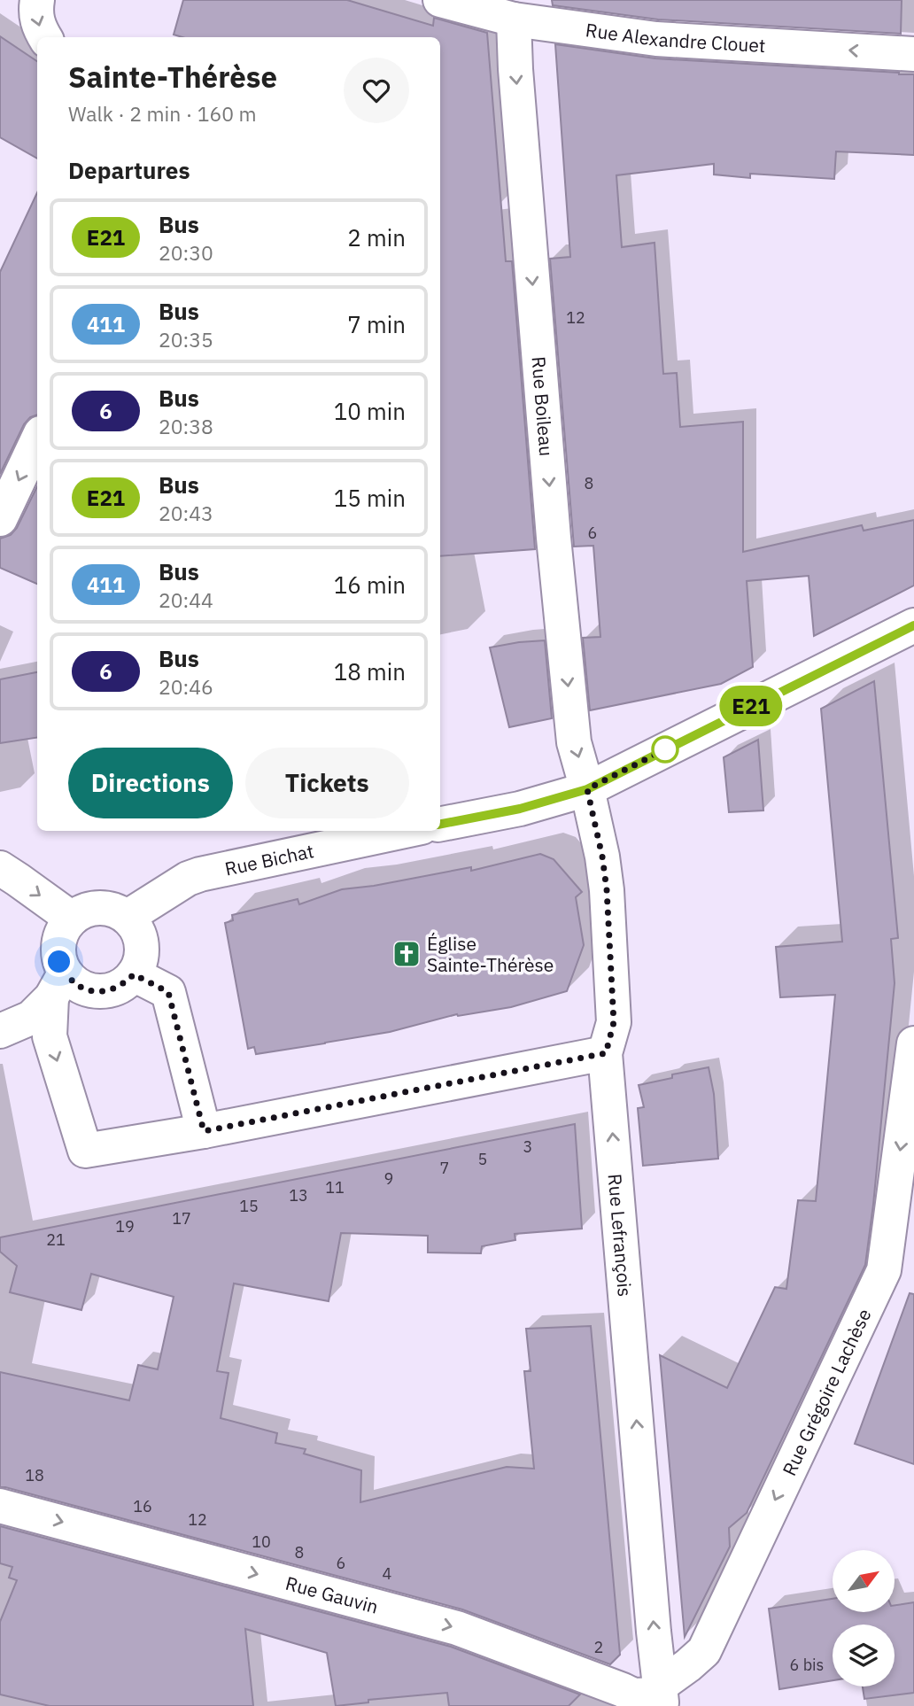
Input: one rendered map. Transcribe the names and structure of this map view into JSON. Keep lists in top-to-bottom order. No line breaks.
{"streets":{"street":["Rue Alexandre Clouet","Rue Boileau","Rue Bichat","Rue Lefrançois","Rue Grégoire Lachèse","Rue Gauvin"]},"crossings":[["Rue Alexandre Clouet","Rue Boileau"],["Rue Boileau","Rue Lefrançois"],["Rue Lefrançois","Rue Grégoire Lachèse"],["Rue Lefrançois","Rue Gauvin"],["Rue Grégoire Lachèse","Rue Gauvin"]],"one_way":["Rue Alexandre Clouet","Rue Boileau","Rue Lefrançois","Rue Grégoire Lachèse","Rue Gauvin"],"places":{"church":["Église Sainte-Thérèse"]},"lines":["bus line E21"],"house_numbers":["12","8","6","3","5","7","9","11","13","15","17","19","21","18","16","12","10","8","6","4","2","6 bis"],"north":"top right","page":{"on_map":"E21","heading":[["Sainte-Thérèse","Walk · 2 min · 160 m"],"Departures"],"list":[{"mark":"E21","name":"Bus","note":"20:30","value":"2 min"},{"mark":"411","name":"Bus","note":"20:35","value":"7 min"},{"mark":"6","name":"Bus","note":"20:38","value":"10 min"},{"mark":"E21","name":"Bus","note":"20:43","value":"15 min"},{"mark":"411","name":"Bus","note":"20:44","value":"16 min"},{"mark":"6","name":"Bus","note":"20:46","value":"18 min"}],"buttons":["Directions","Tickets"]}}
